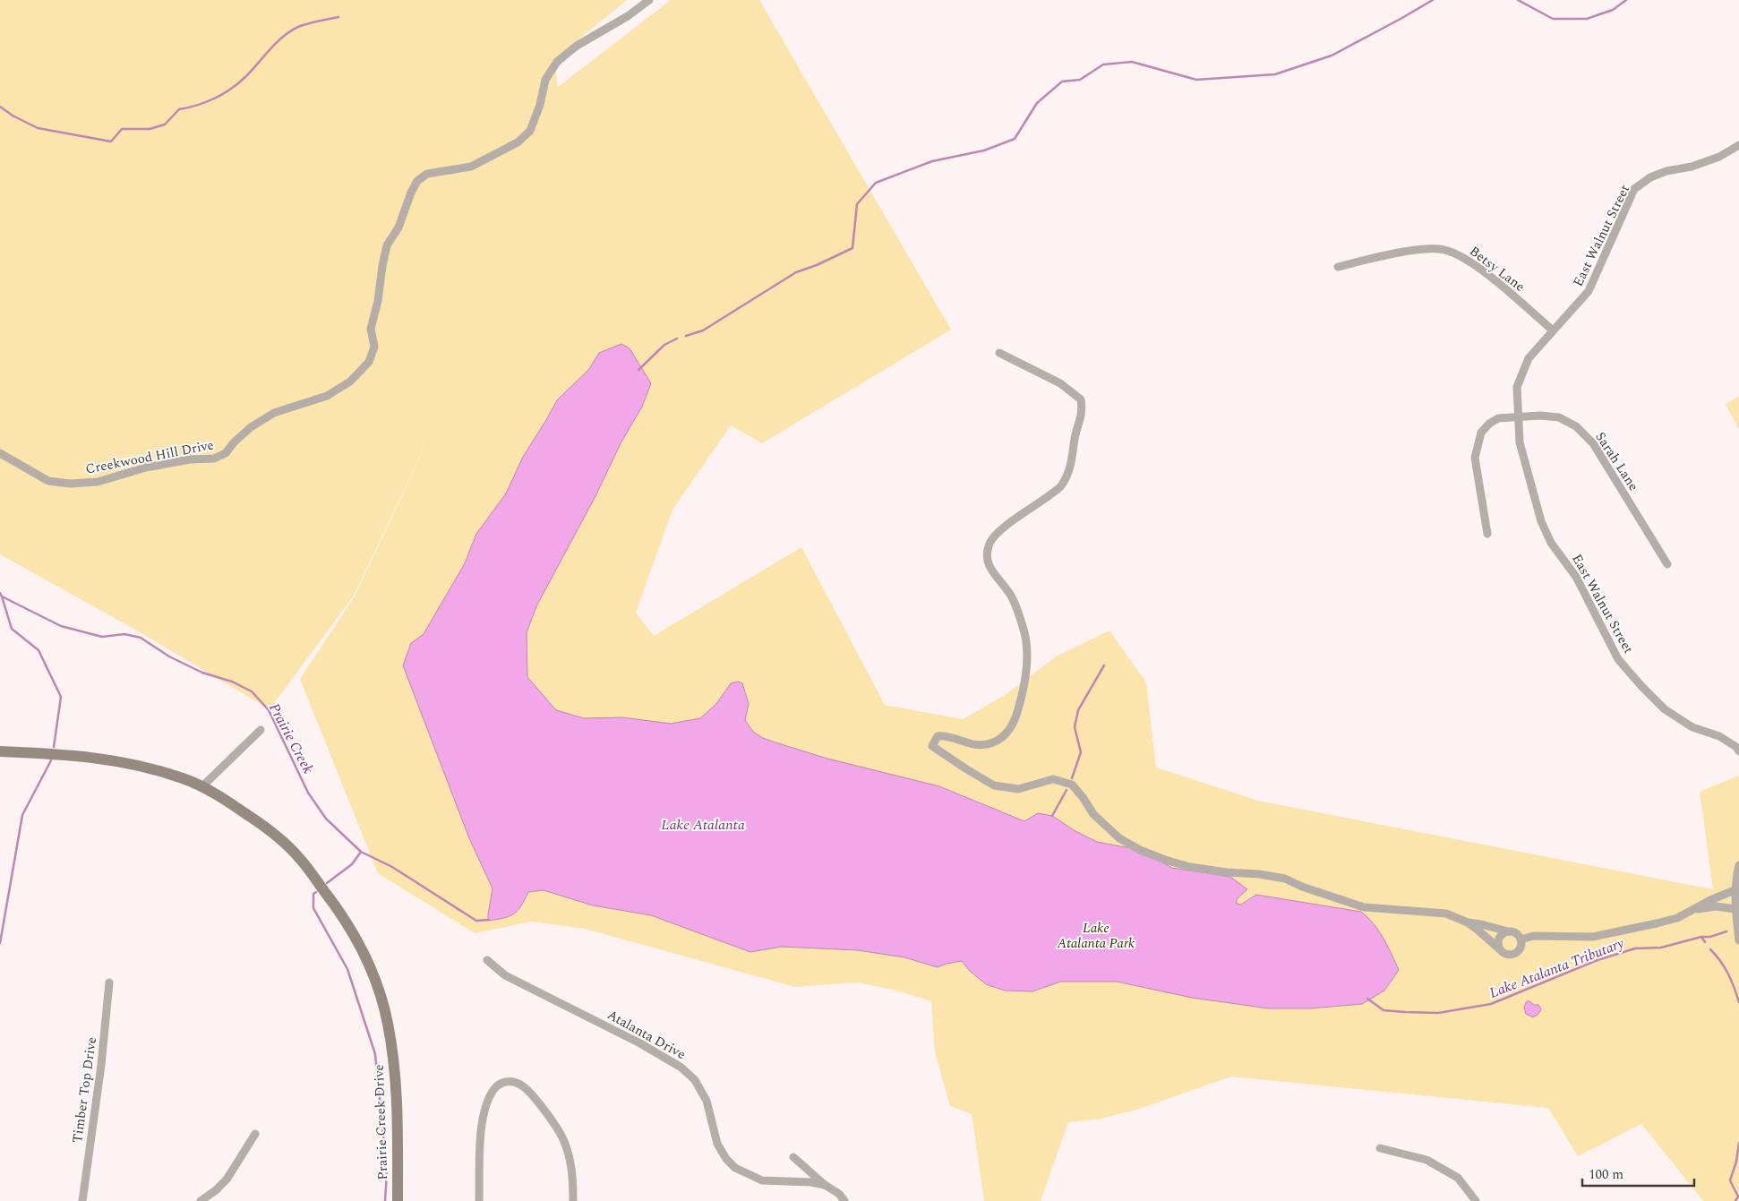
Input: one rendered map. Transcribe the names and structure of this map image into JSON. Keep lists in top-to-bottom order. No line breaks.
{"streets":{"main road":["Prairie Creek Drive"],"street":["East Walnut Street","Betsy Lane","Creekwood Hill Drive","Sarah Lane","Atalanta Drive","Timber Top Drive"]},"crossings":[["East Walnut Street","Betsy Lane"],["East Walnut Street","Sarah Lane"]],"water":["Prairie Creek","Lake Atalanta","Lake Atalanta Tributary"],"parks":["Lake Atalanta Park"],"scale_bar":"100 m"}
